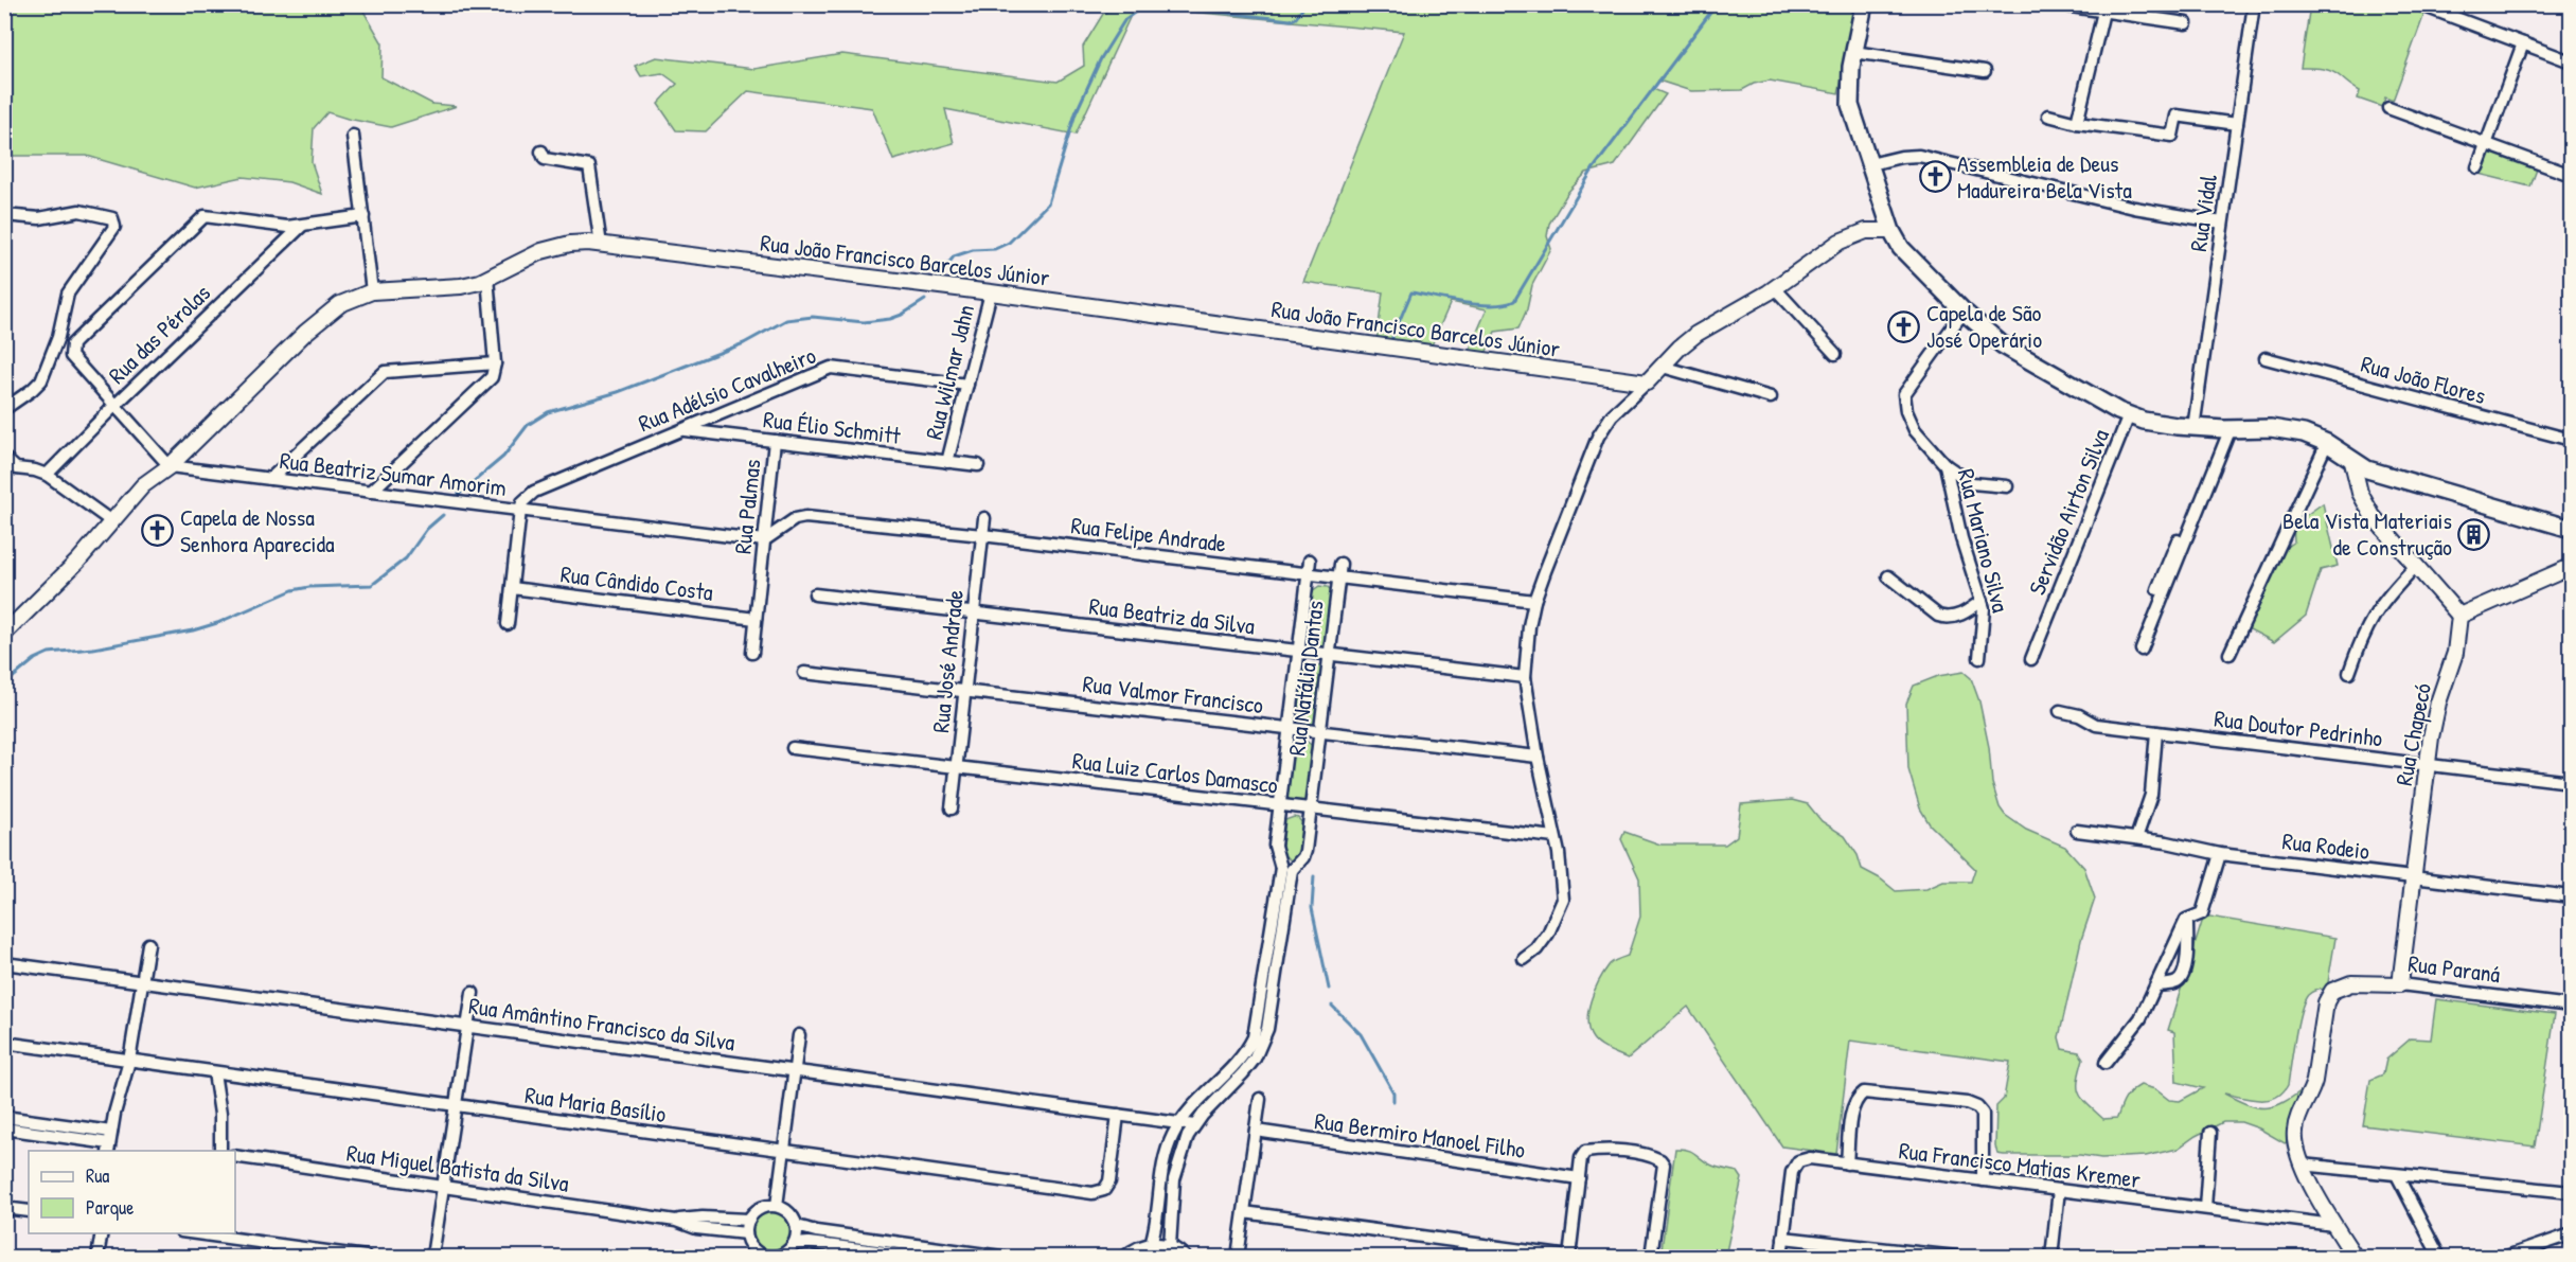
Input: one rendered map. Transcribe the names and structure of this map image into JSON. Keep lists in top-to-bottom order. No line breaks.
{"streets":{"street":["Rua Vidal","Rua João Francisco Barcelos Júnior","Rua das Pérolas","Rua Wilmar Jahn","Rua João Flores","Rua Adélsio Cavalheiro","Rua Élio Schmitt","Rua Beatriz Sumar Amorim","Rua Palmas","Servidão Airton Silva","Rua Felipe Andrade","Rua Mariano Silva","Rua Cândido Costa","Rua Beatriz da Silva","Rua José Andrade","Rua Natália Dantas","Rua Valmor Francisco","Rua Doutor Pedrinho","Rua Chapecó","Rua Luiz Carlos Damasco","Rua Rodeio","Rua Paraná","Rua Amântino Francisco da Silva","Rua Maria Basílio","Rua Bermiro Manoel Filho","Rua Francisco Matias Kremer","Rua Miguel Batista da Silva"]},"crossings":[["Rua João Francisco Barcelos Júnior","Rua Wilmar Jahn"],["Rua João Francisco Barcelos Júnior","Rua Beatriz Sumar Amorim"],["Rua Wilmar Jahn","Rua Adélsio Cavalheiro"],["Rua Wilmar Jahn","Rua Élio Schmitt"],["Rua Adélsio Cavalheiro","Rua Élio Schmitt"],["Rua Adélsio Cavalheiro","Rua Beatriz Sumar Amorim"],["Rua Élio Schmitt","Rua Palmas"],["Rua Beatriz Sumar Amorim","Rua Palmas"],["Rua Beatriz Sumar Amorim","Rua Felipe Andrade"],["Rua Palmas","Rua Felipe Andrade"],["Rua Palmas","Rua Cândido Costa"],["Rua Felipe Andrade","Rua José Andrade"],["Rua Felipe Andrade","Rua Natália Dantas"],["Rua Beatriz da Silva","Rua José Andrade"],["Rua Beatriz da Silva","Rua Natália Dantas"],["Rua José Andrade","Rua Valmor Francisco"],["Rua José Andrade","Rua Luiz Carlos Damasco"],["Rua Natália Dantas","Rua Valmor Francisco"],["Rua Natália Dantas","Rua Luiz Carlos Damasco"],["Rua Doutor Pedrinho","Rua Chapecó"],["Rua Chapecó","Rua Rodeio"],["Rua Chapecó","Rua Paraná"],["Rua Amântino Francisco da Silva","Rua Maria Basílio"]],"places":{"church":["Assembleia de Deus Madureira Bela Vista","Capela de São José Operário","Capela de Nossa Senhora Aparecida"],"building":["Bela Vista Materiais de Construção"]},"legend":["Rua","Parque"]}
